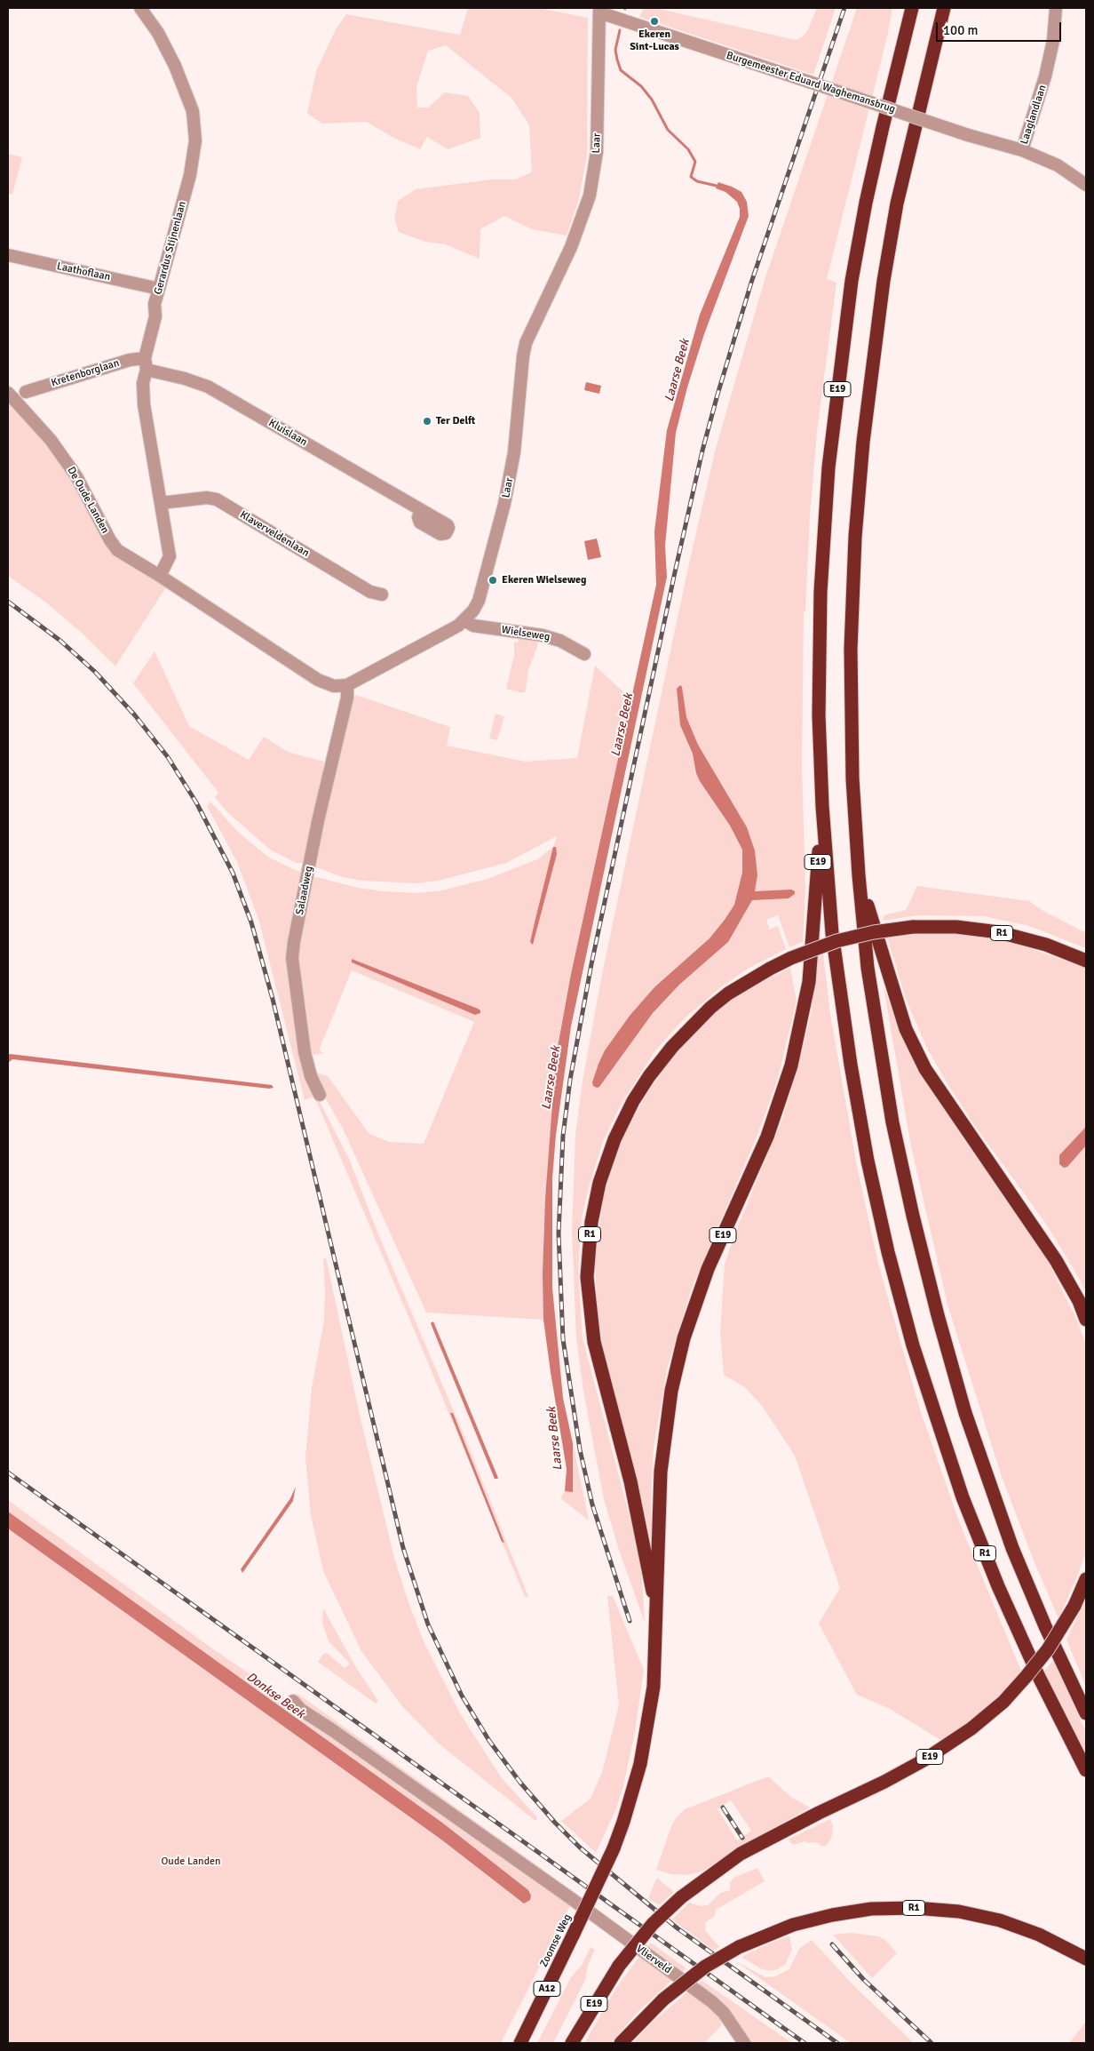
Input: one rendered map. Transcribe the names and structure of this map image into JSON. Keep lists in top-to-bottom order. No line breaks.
{"streets":{"highway":["E19","R1","Zoomse Weg","A12"],"street":["Burgemeester Eduard Waghemansbrug","Laaglandlaan","Laar","Gerardus Stijnenlaan","Laathoflaan","Kretenborglaan","Kluislaan","De Oude Landen","Klaverveldenlaan","Wielseweg","Salaadweg","Vlierveld"]},"crossings":[["Burgemeester Eduard Waghemansbrug","Laaglandlaan"],["Burgemeester Eduard Waghemansbrug","Laar"],["Laar","Wielseweg"],["Laar","Salaadweg"],["Gerardus Stijnenlaan","Laathoflaan"],["Gerardus Stijnenlaan","Kretenborglaan"],["Gerardus Stijnenlaan","Kluislaan"],["Gerardus Stijnenlaan","De Oude Landen"],["Gerardus Stijnenlaan","Klaverveldenlaan"],["Kretenborglaan","Kluislaan"],["E19","R1"],["R1","Zoomse Weg"]],"water":["Laarse Beek","Donkse Beek"],"parks":["Oude Landen"],"places":["Ekeren Sint-Lucas","Ter Delft","Ekeren Wielseweg"],"scale_bar":"100 m"}
